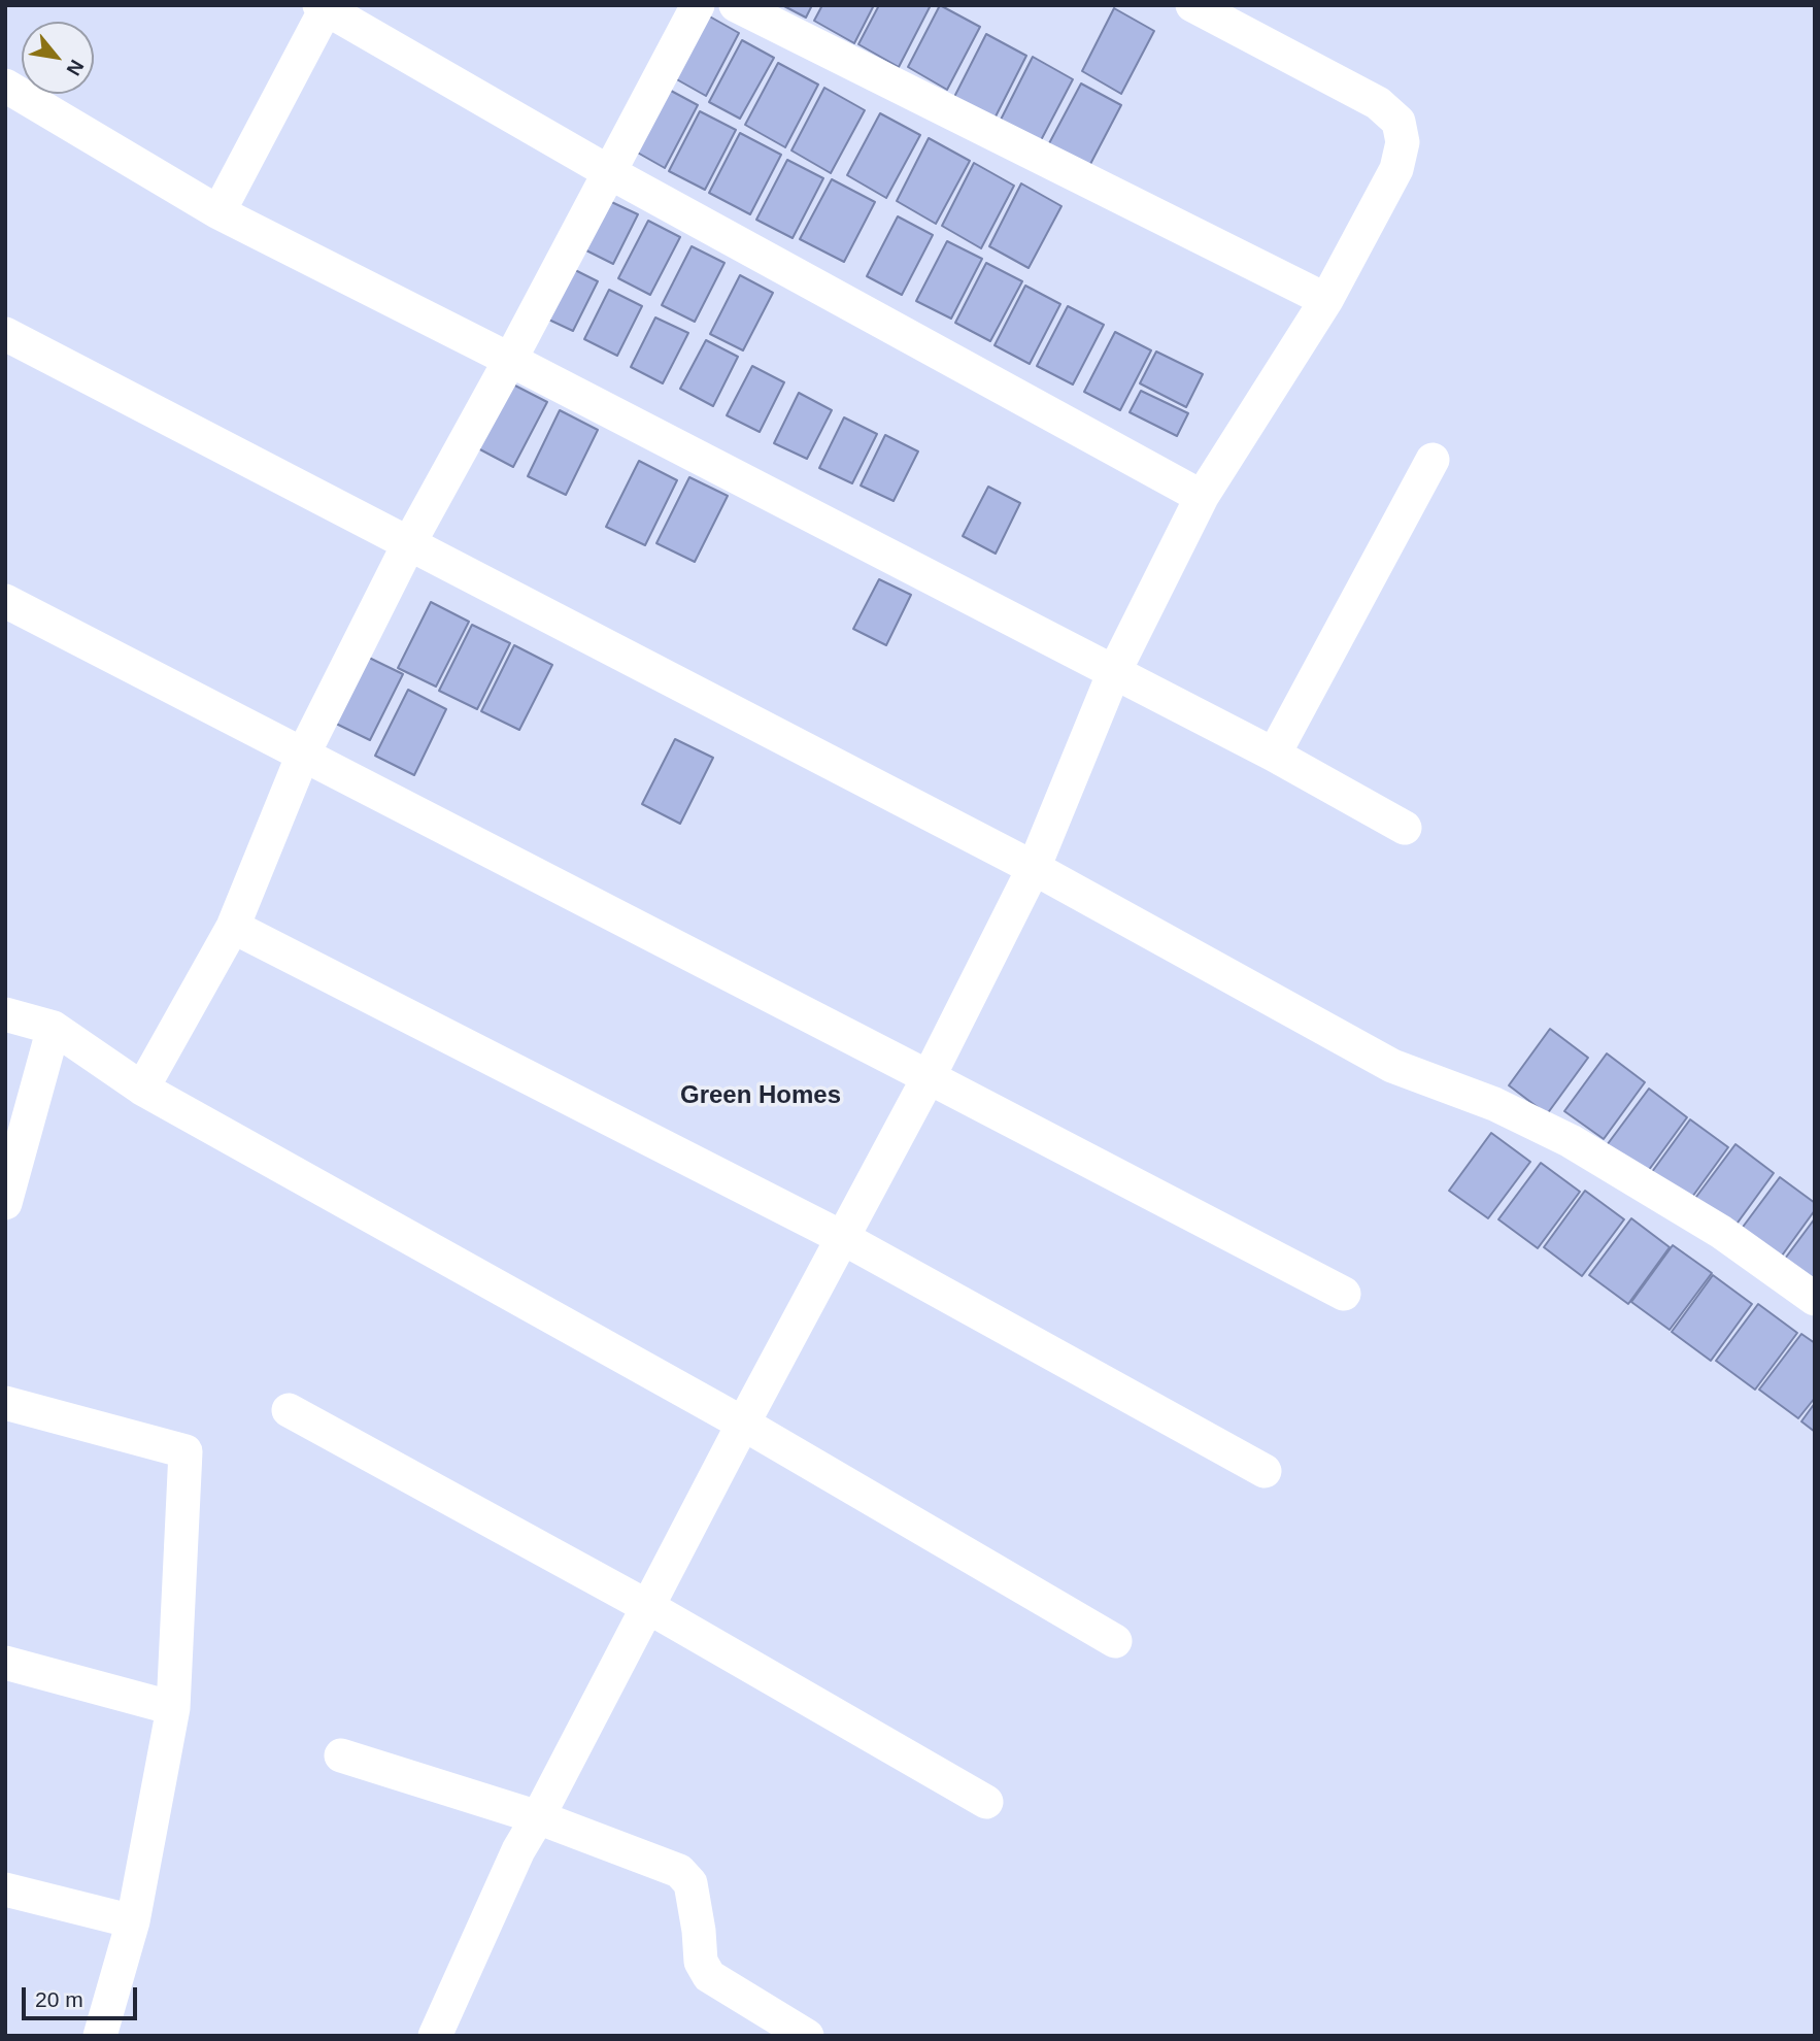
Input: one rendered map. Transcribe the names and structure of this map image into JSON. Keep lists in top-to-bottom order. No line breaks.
{"districts":["Green Homes"],"scale_bar":"20 m","north":"bottom right"}
